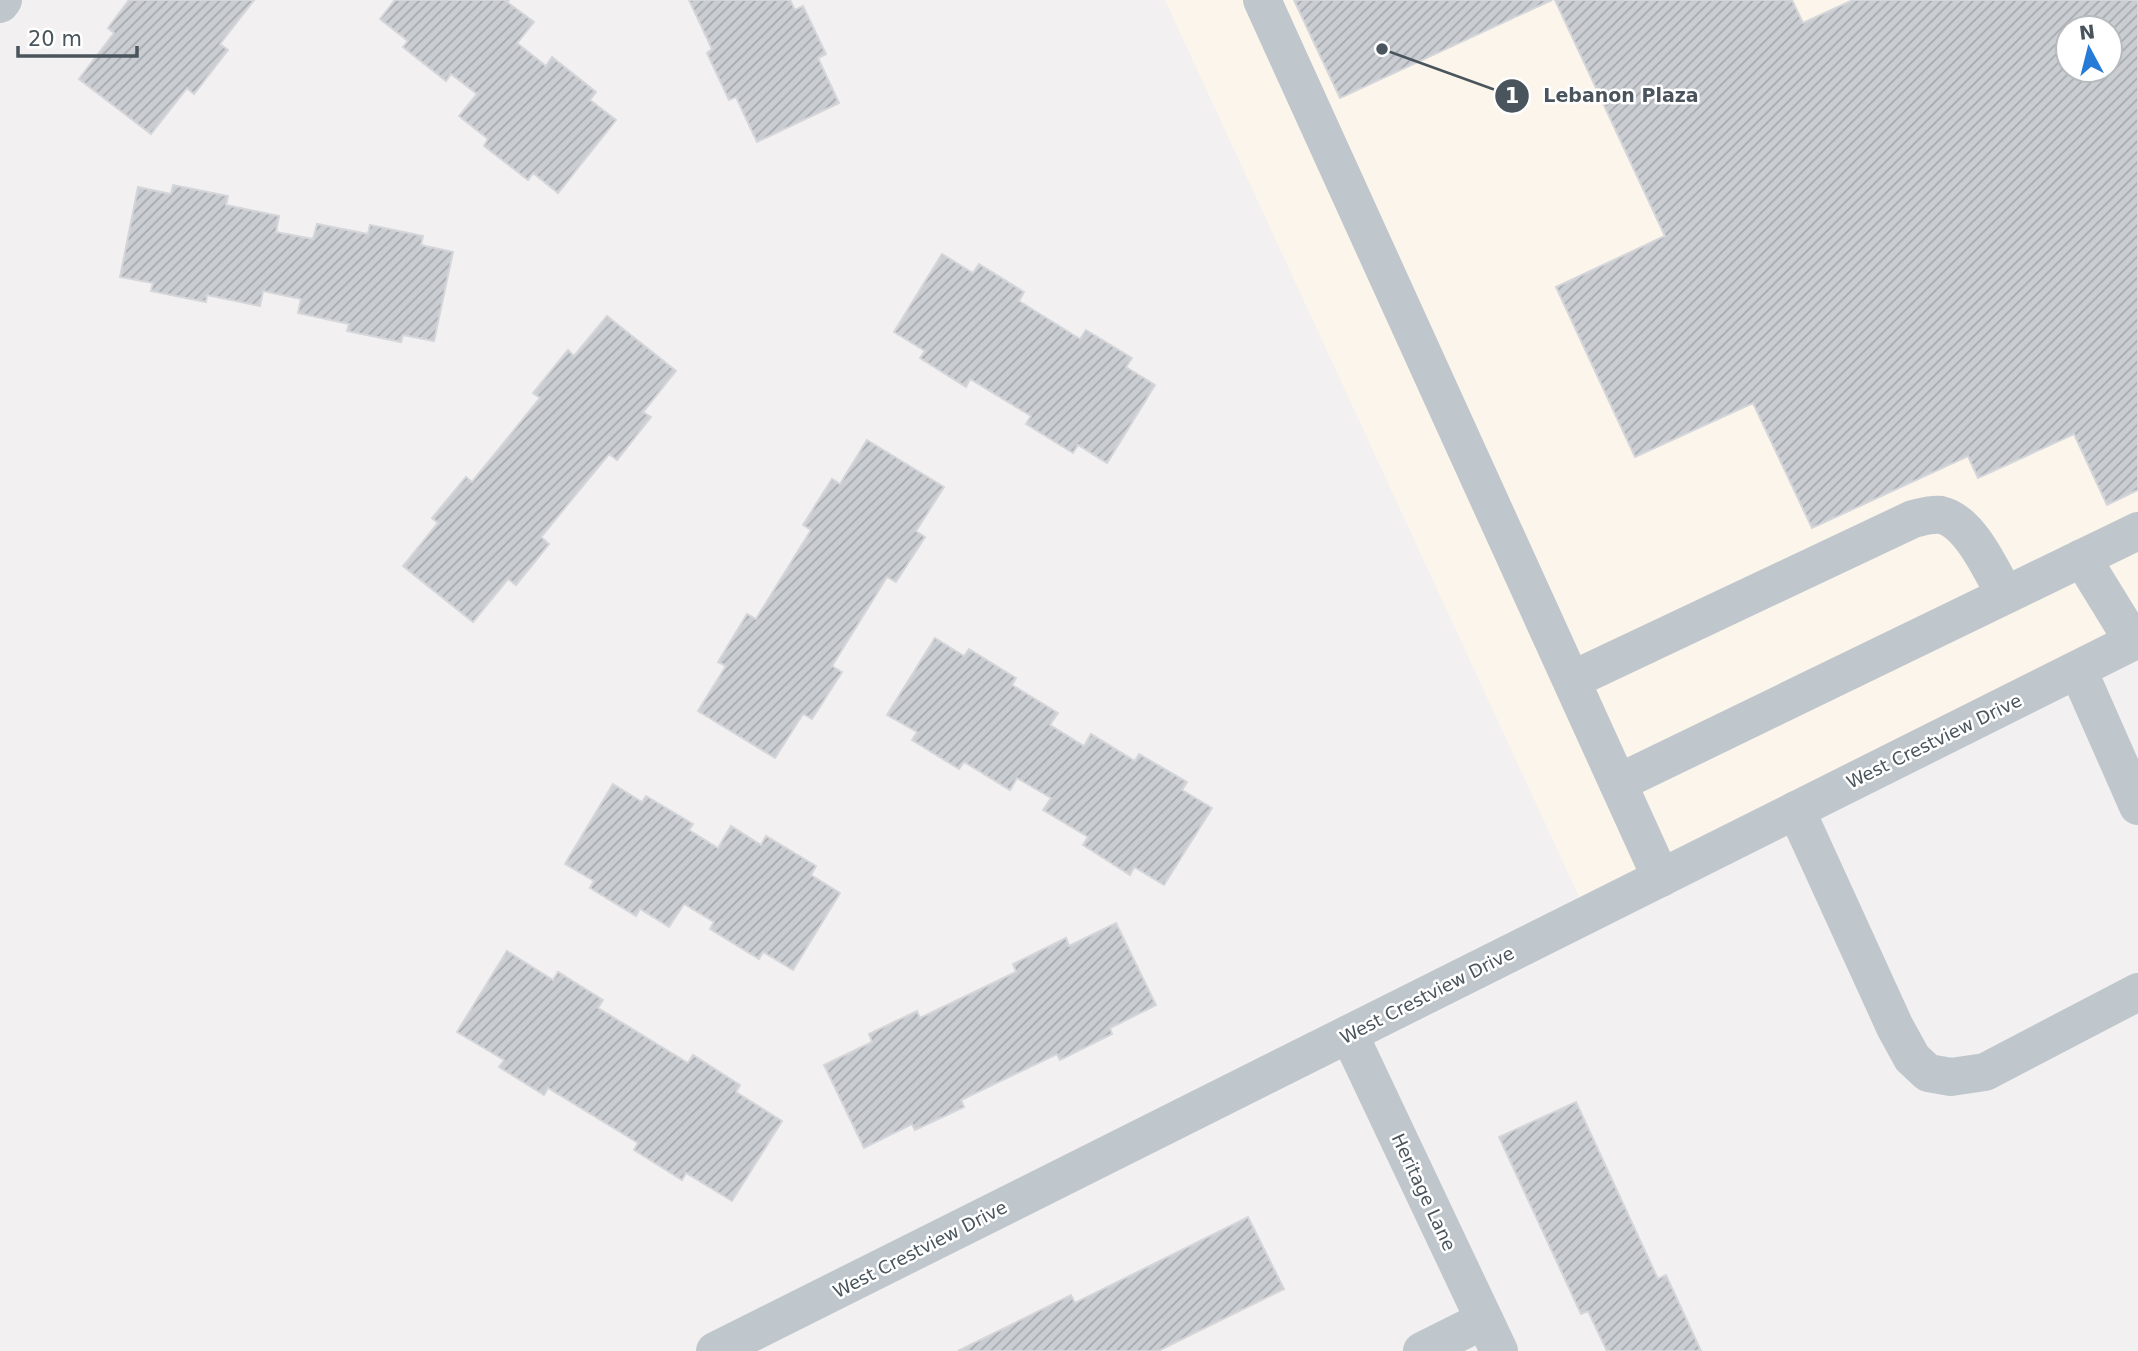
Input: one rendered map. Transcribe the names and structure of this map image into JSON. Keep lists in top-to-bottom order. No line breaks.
{"streets":{"street":["West Crestview Drive","Heritage Lane"]},"crossings":[["West Crestview Drive","Heritage Lane"]],"places":["Lebanon Plaza"],"scale_bar":"20 m","north":"top"}
